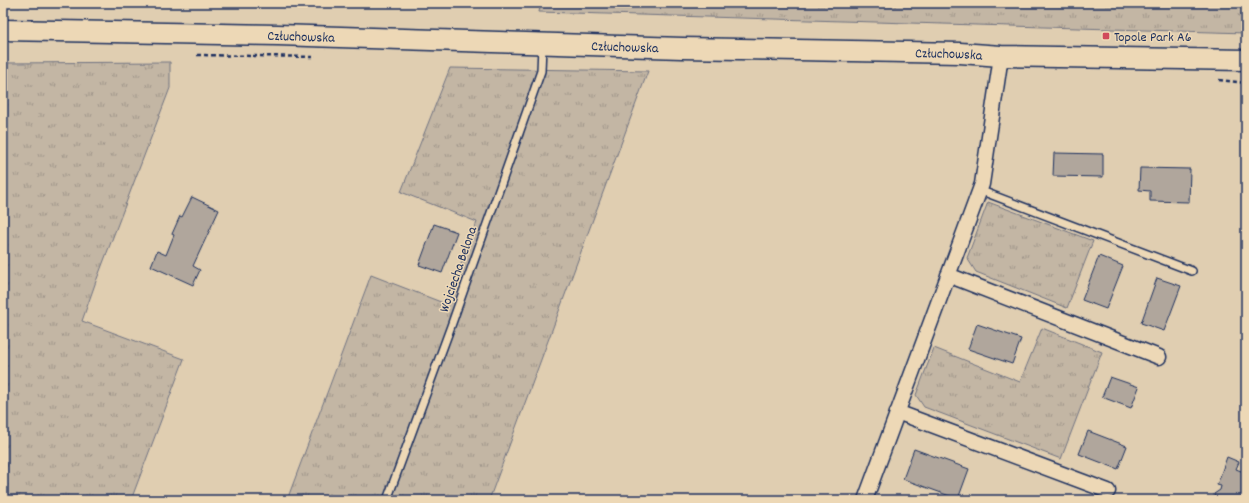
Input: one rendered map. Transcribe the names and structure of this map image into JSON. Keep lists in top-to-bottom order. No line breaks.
{"streets":{"main road":["Człuchowska"],"lane":["Wojciecha Belona"]},"crossings":[["Człuchowska","Wojciecha Belona"]],"places":{"transit":["Topole Park A6"]}}
